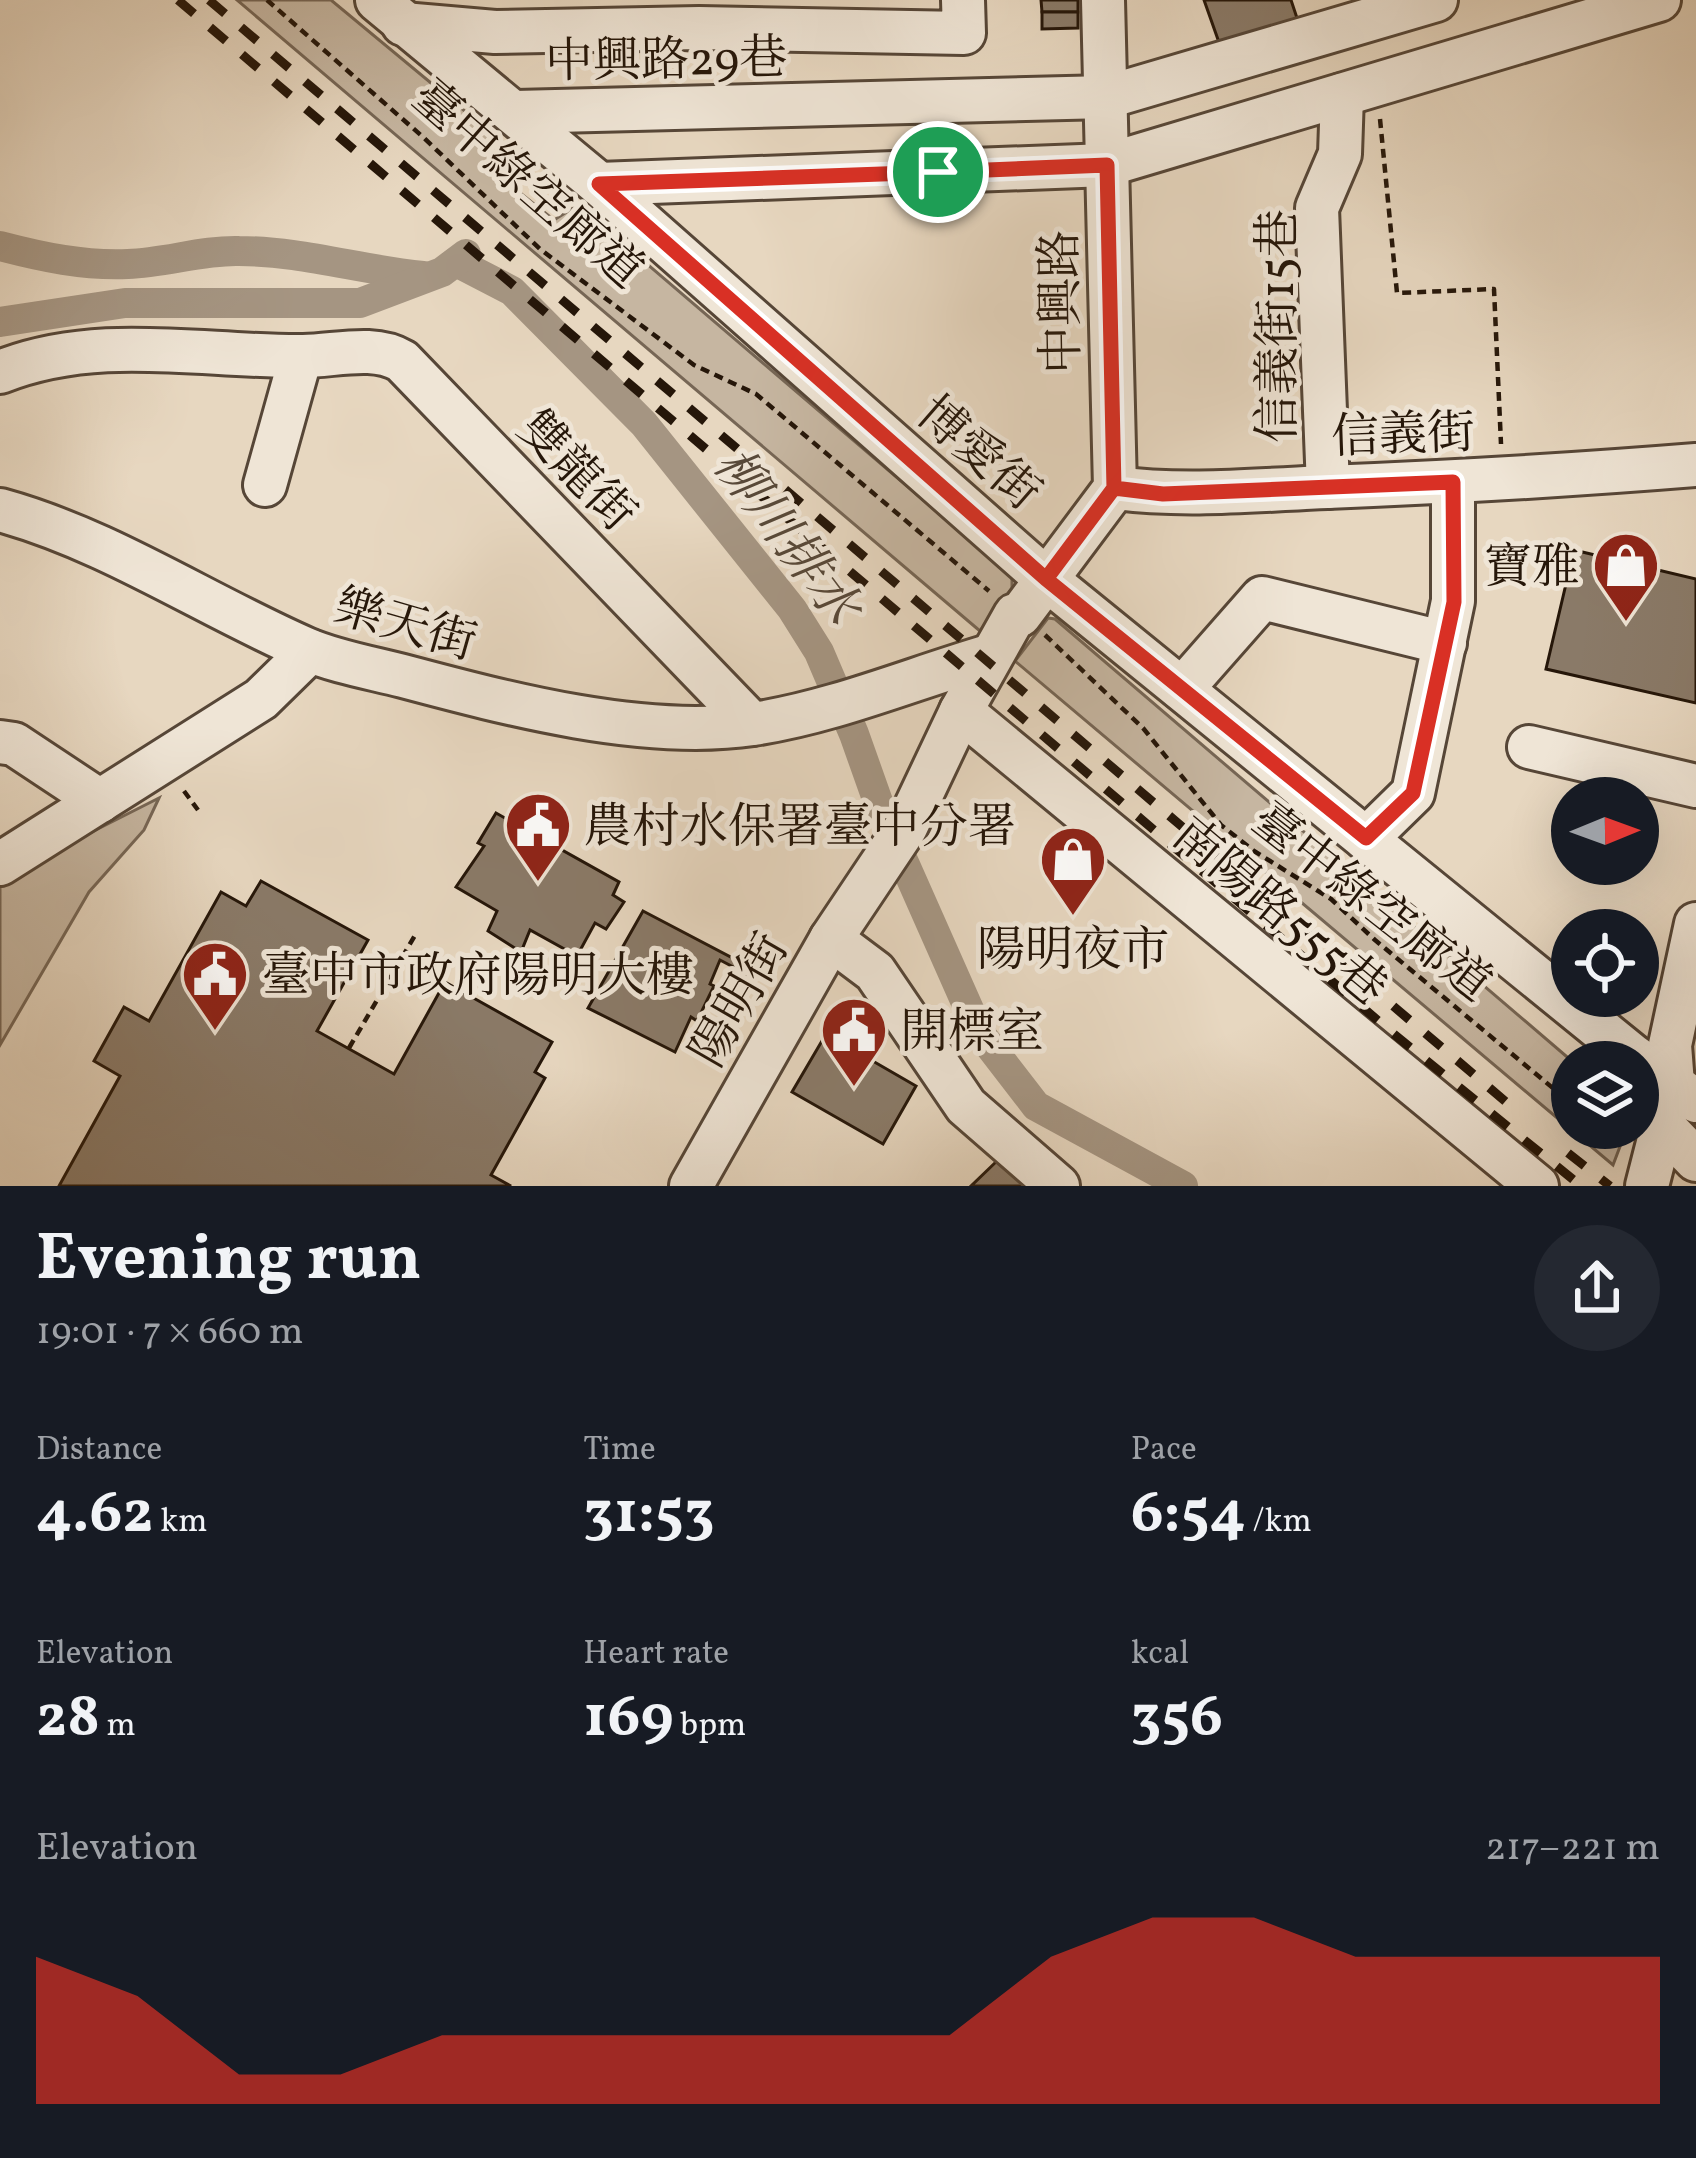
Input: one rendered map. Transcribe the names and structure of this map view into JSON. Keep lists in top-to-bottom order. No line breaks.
{"streets":{"street":["中興路29巷","中興路","信義街15巷","信義街","博愛街","雙龍街","樂天街","南陽路555巷","陽明街"],"path":["臺中綠空廊道"]},"crossings":[["中興路29巷","中興路"],["中興路29巷","博愛街"],["中興路","信義街"],["信義街15巷","信義街"],["雙龍街","樂天街"],["南陽路555巷","陽明街"]],"water":["柳川排水"],"places":{"shop":["寶雅","陽明夜市"],"public building":["農村水保署臺中分署","臺中市政府陽明大樓","開標室"]},"north":"right","page":{"heading":["Evening run","19:01 · 7 × 660 m"],"stats":[["Distance","4.62 km"],["Time","31:53"],["Pace","6:54 /km"],["Elevation","28 m"],["Heart rate","169 bpm"],["kcal","356"]],"chart":["Elevation","217–221 m"]}}
